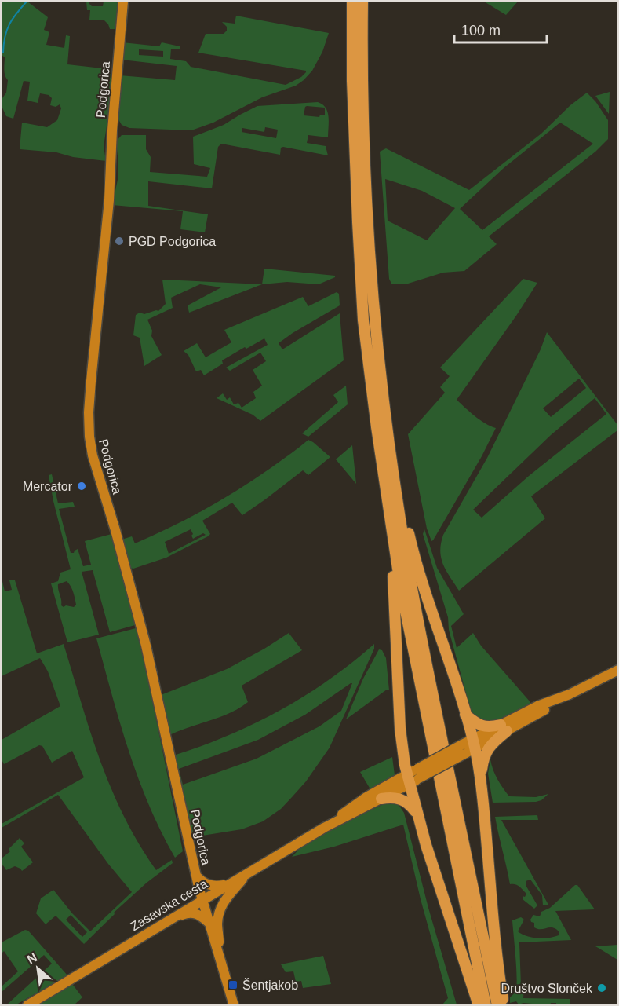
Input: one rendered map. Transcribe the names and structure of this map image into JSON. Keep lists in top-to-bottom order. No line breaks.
{"streets":{"main road":["Podgorica","Zasavska cesta"]},"crossings":[["Podgorica","Zasavska cesta"]],"places":{"other":["PGD Podgorica","Mercator","Društvo Slonček"],"transit":["Šentjakob"]},"scale_bar":"100 m","north":"top left"}
